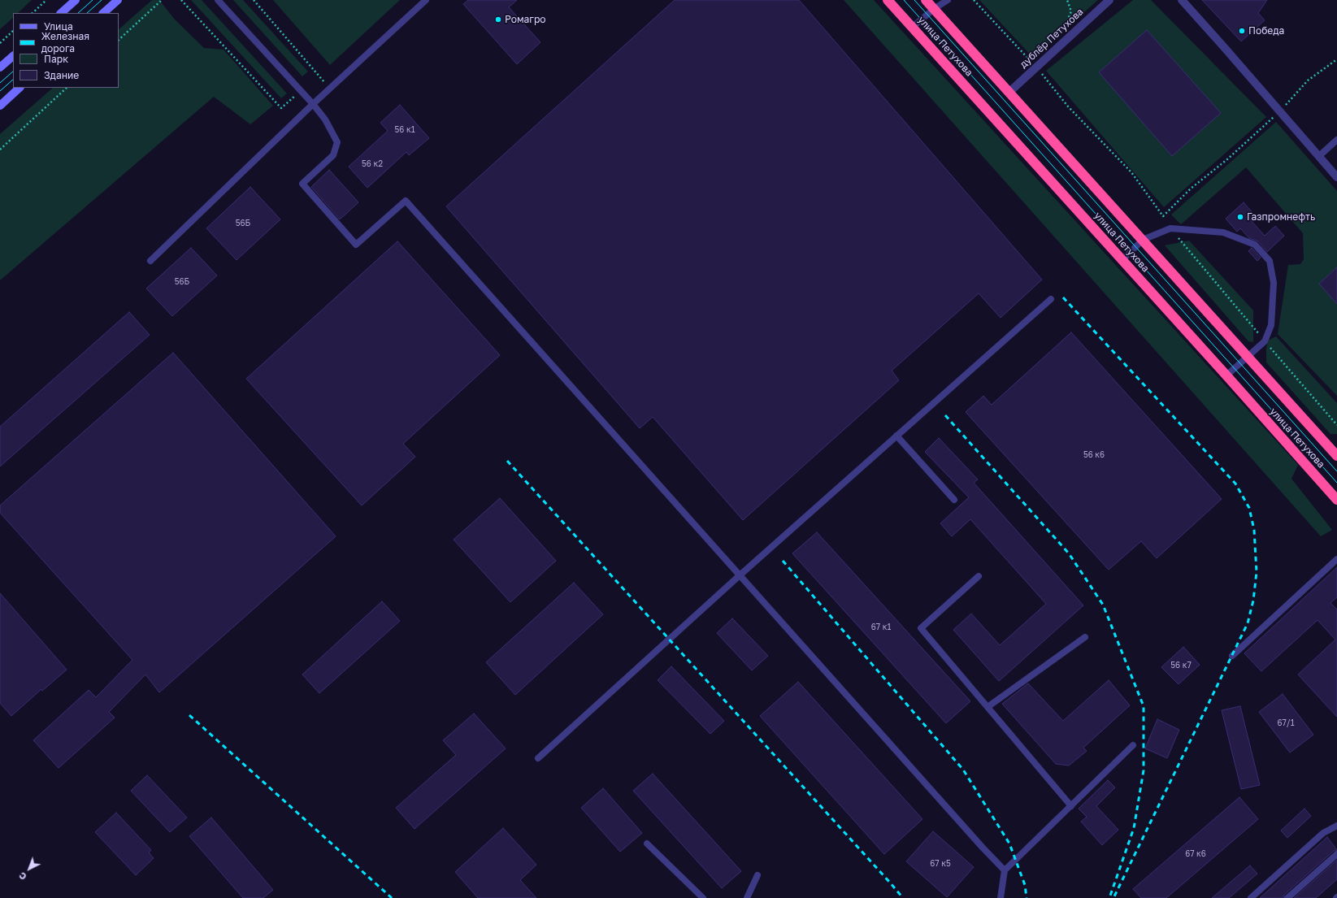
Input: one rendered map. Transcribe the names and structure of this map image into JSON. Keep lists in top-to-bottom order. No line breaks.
{"streets":{"highway":["улица Петухова"],"street":["дублёр Петухова"]},"crossings":[["дублёр Петухова","улица Петухова"]],"places":["Ромагро","Победа","Газпромнефть"],"house_numbers":["56 к1","56 к2","56Б","56Б","56 к6","67 к1","56 к7","67/1","67 к6","67 к5"],"legend":["Улица","Железная дорога","Парк","Здание"],"north":"bottom left"}
